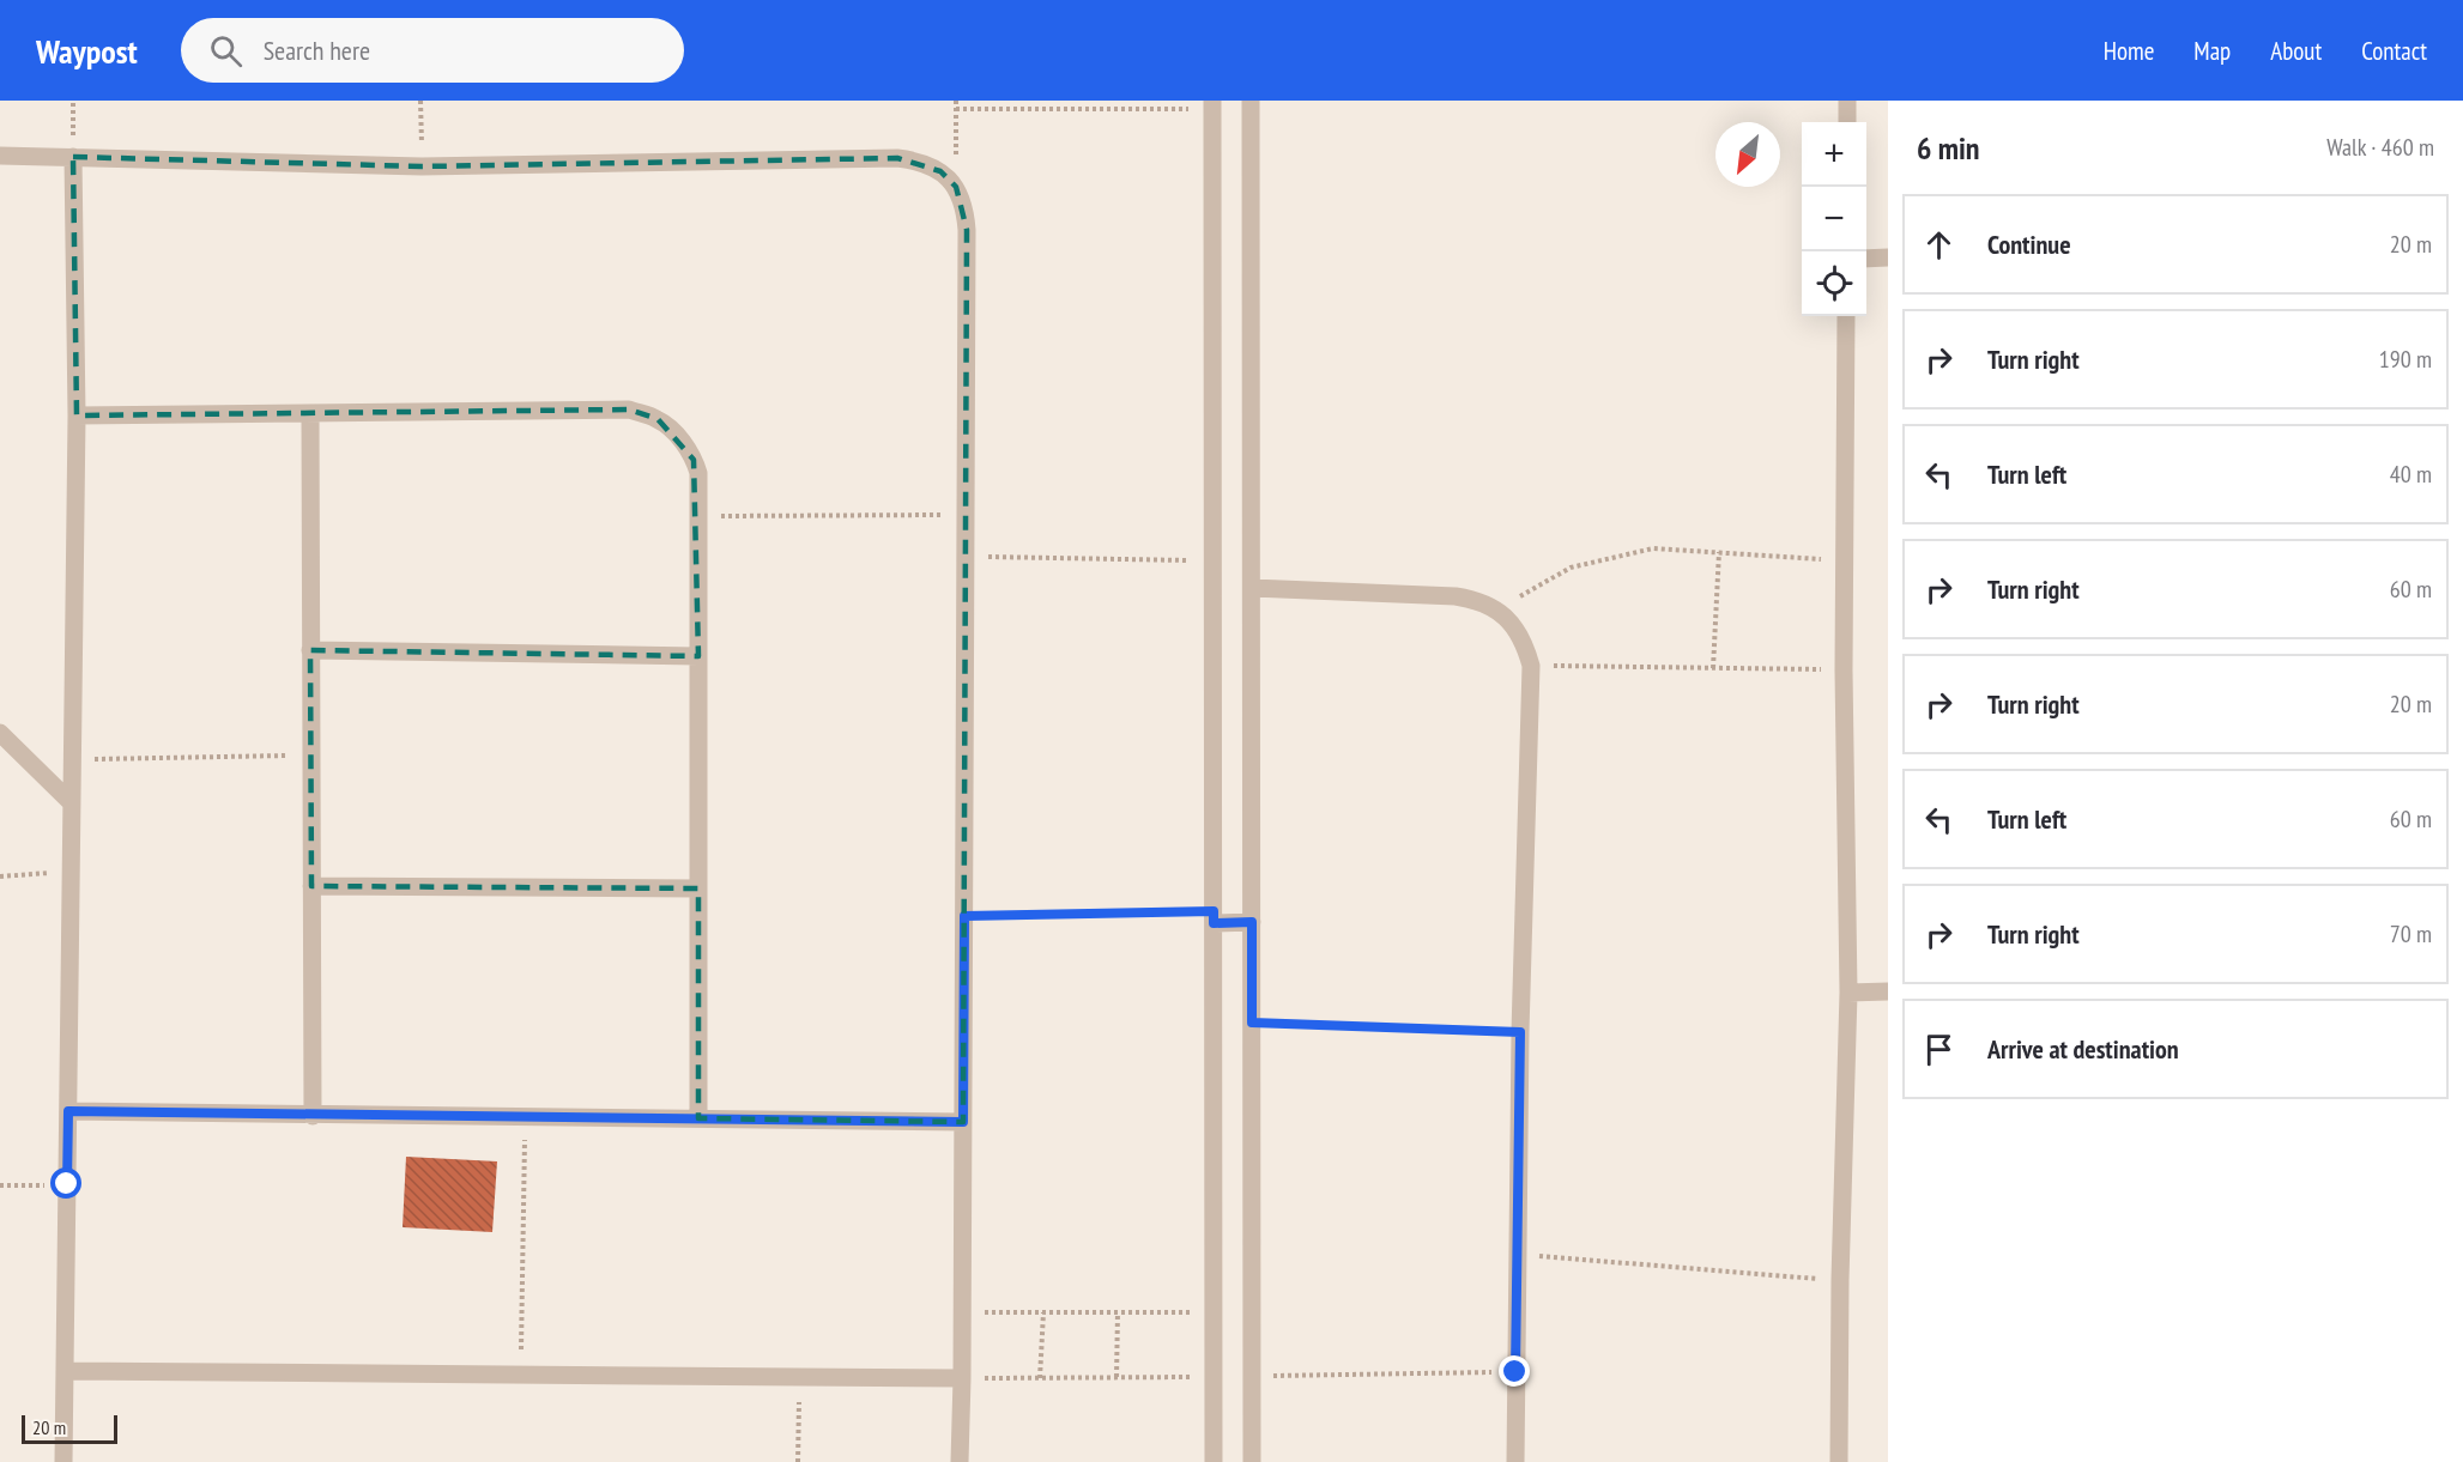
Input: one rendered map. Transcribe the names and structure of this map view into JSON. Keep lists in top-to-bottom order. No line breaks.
{"scale_bar":"20 m","north":"bottom left","page":{"header":"Waypost","search":"Search here","nav":["Home","Map","About","Contact"],"heading":["6 min","Walk · 460 m"],"map_buttons":["+","−"],"list":[["Continue","20 m"],["Turn right","190 m"],["Turn left","40 m"],["Turn right","60 m"],["Turn right","20 m"],["Turn left","60 m"],["Turn right","70 m"],"Arrive at destination"],"scale":"20 m"}}
